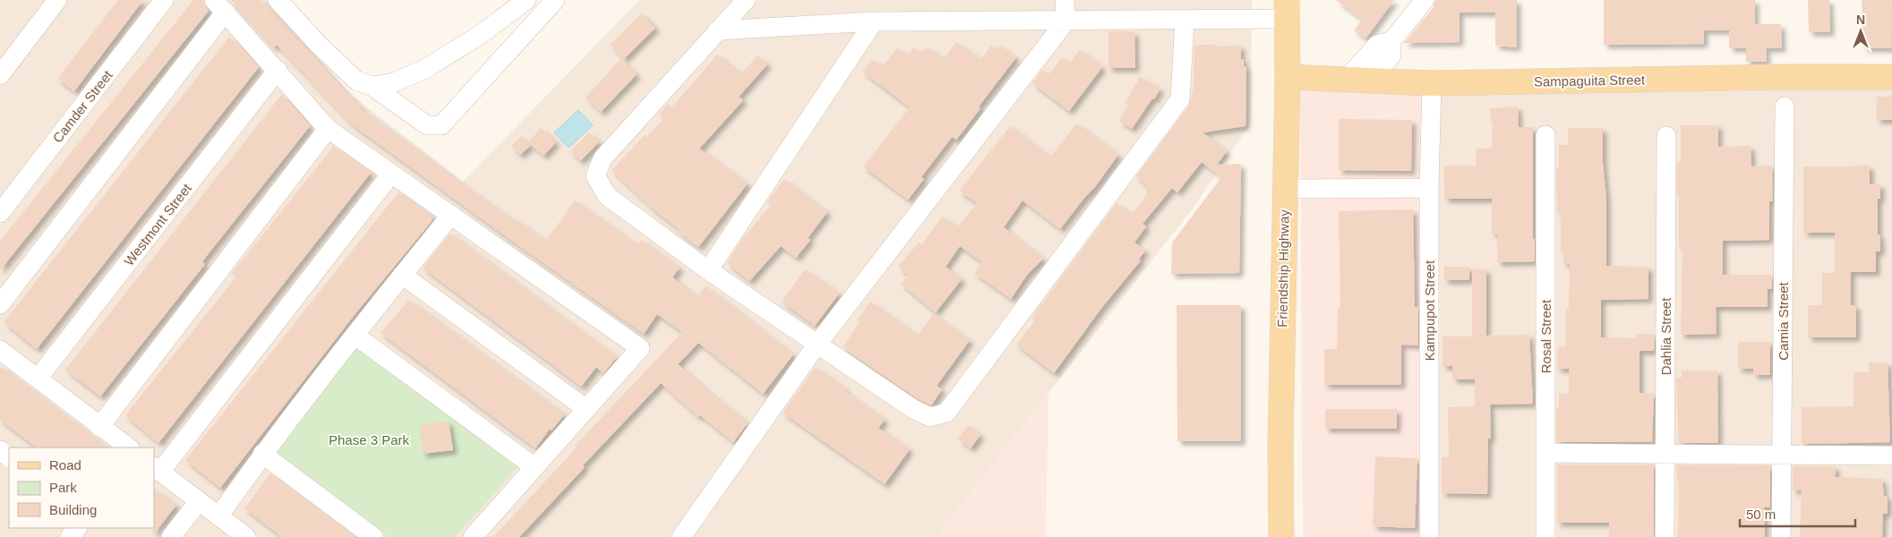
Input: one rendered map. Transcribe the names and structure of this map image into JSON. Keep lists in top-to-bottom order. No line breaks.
{"streets":{"main road":["Sampaguita Street","Friendship Highway"],"street":["Camder Street","Westmont Street","Kampupot Street","Camia Street","Rosal Street","Dahlia Street"]},"crossings":[["Sampaguita Street","Friendship Highway"],["Sampaguita Street","Kampupot Street"]],"parks":["Phase 3 Park"],"legend":["Road","Park","Building"],"scale_bar":"50 m","north":"top"}
